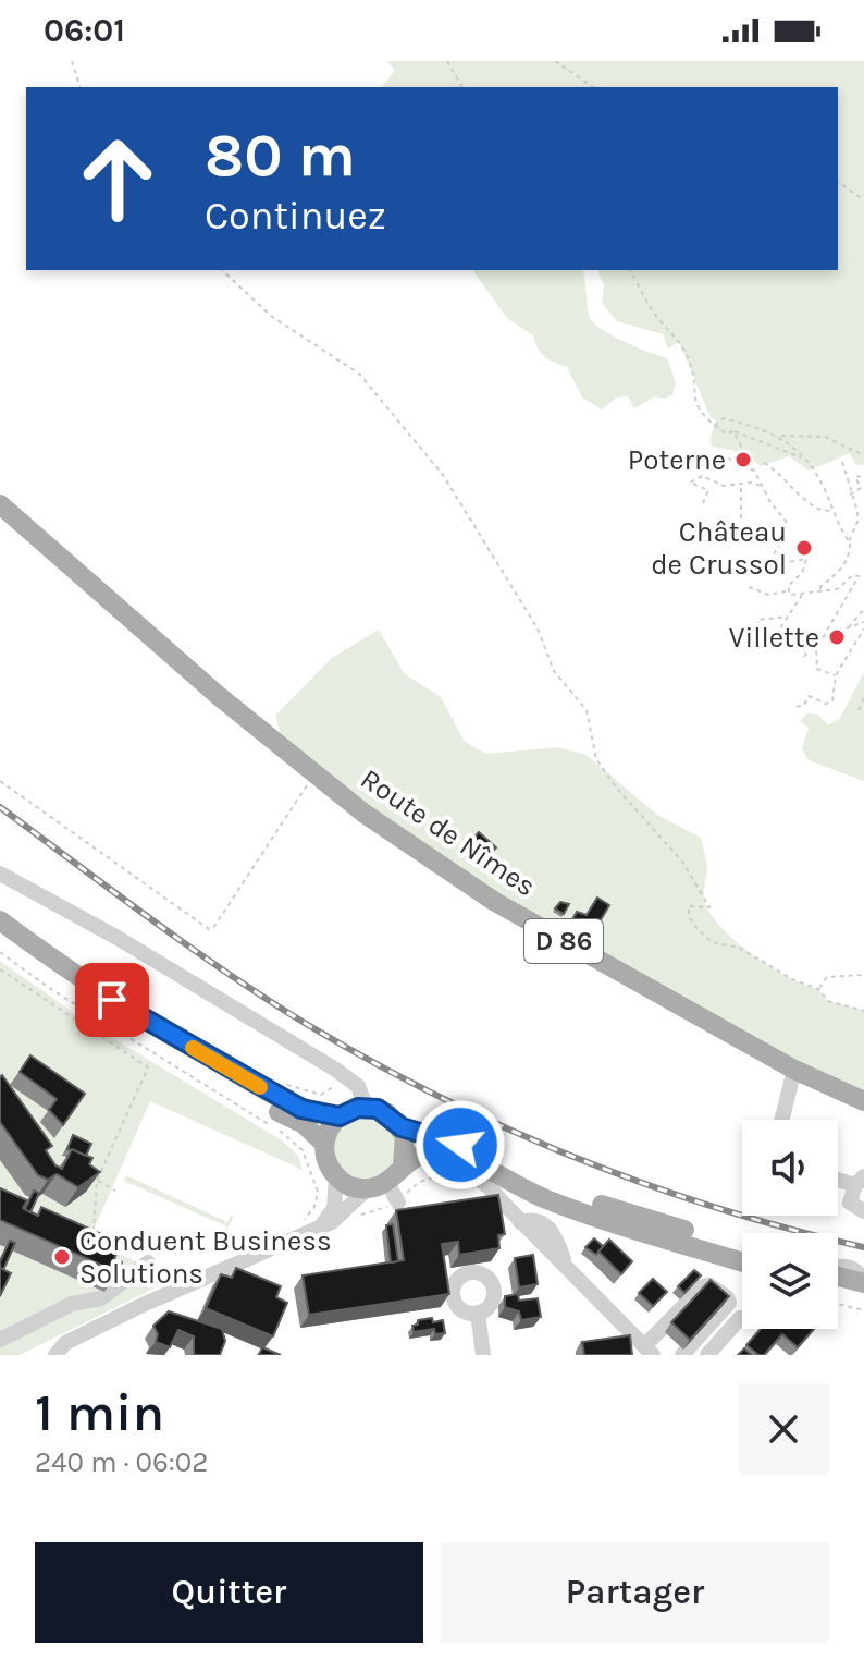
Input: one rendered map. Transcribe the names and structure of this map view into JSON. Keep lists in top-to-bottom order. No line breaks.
{"streets":{"main road":["Route de Nîmes","D 86"]},"places":["Poterne","Château de Crussol","Villette","Conduent Business Solutions"],"page":{"status":"06:01","turn":["80 m","Continuez"],"heading":["1 min","240 m · 06:02"],"buttons":["Quitter","Partager"]}}
